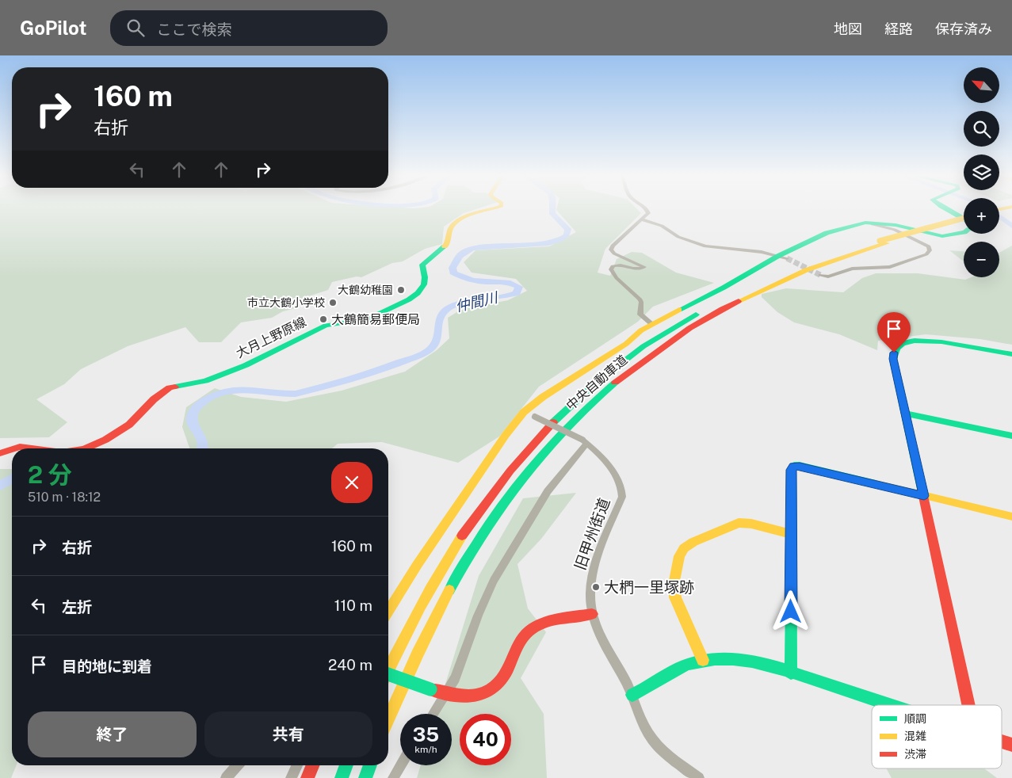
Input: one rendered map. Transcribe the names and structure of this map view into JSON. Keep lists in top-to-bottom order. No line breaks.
{"streets":{"main road":["大月上野原線","中央自動車道"],"street":["旧甲州街道"]},"water":["仲間川"],"places":["大鶴幼稚園","市立大鶴小学校","大鶴簡易郵便局","大椚一里塚跡"],"legend":["順調","混雑","渋滞"],"north":"top left","page":{"header":"GoPilot","search":"ここで検索","nav":["地図","経路","保存済み"],"map_buttons":["+","−"],"turn":["160 m","右折"],"heading":["2 分","510 m · 18:12"],"list":[{"name":"右折","value":"160 m"},{"name":"左折","value":"110 m"},{"name":"目的地に到着","value":"240 m"}],"buttons":["終了","共有"],"speed":"35 km/h","limit":"40"}}
